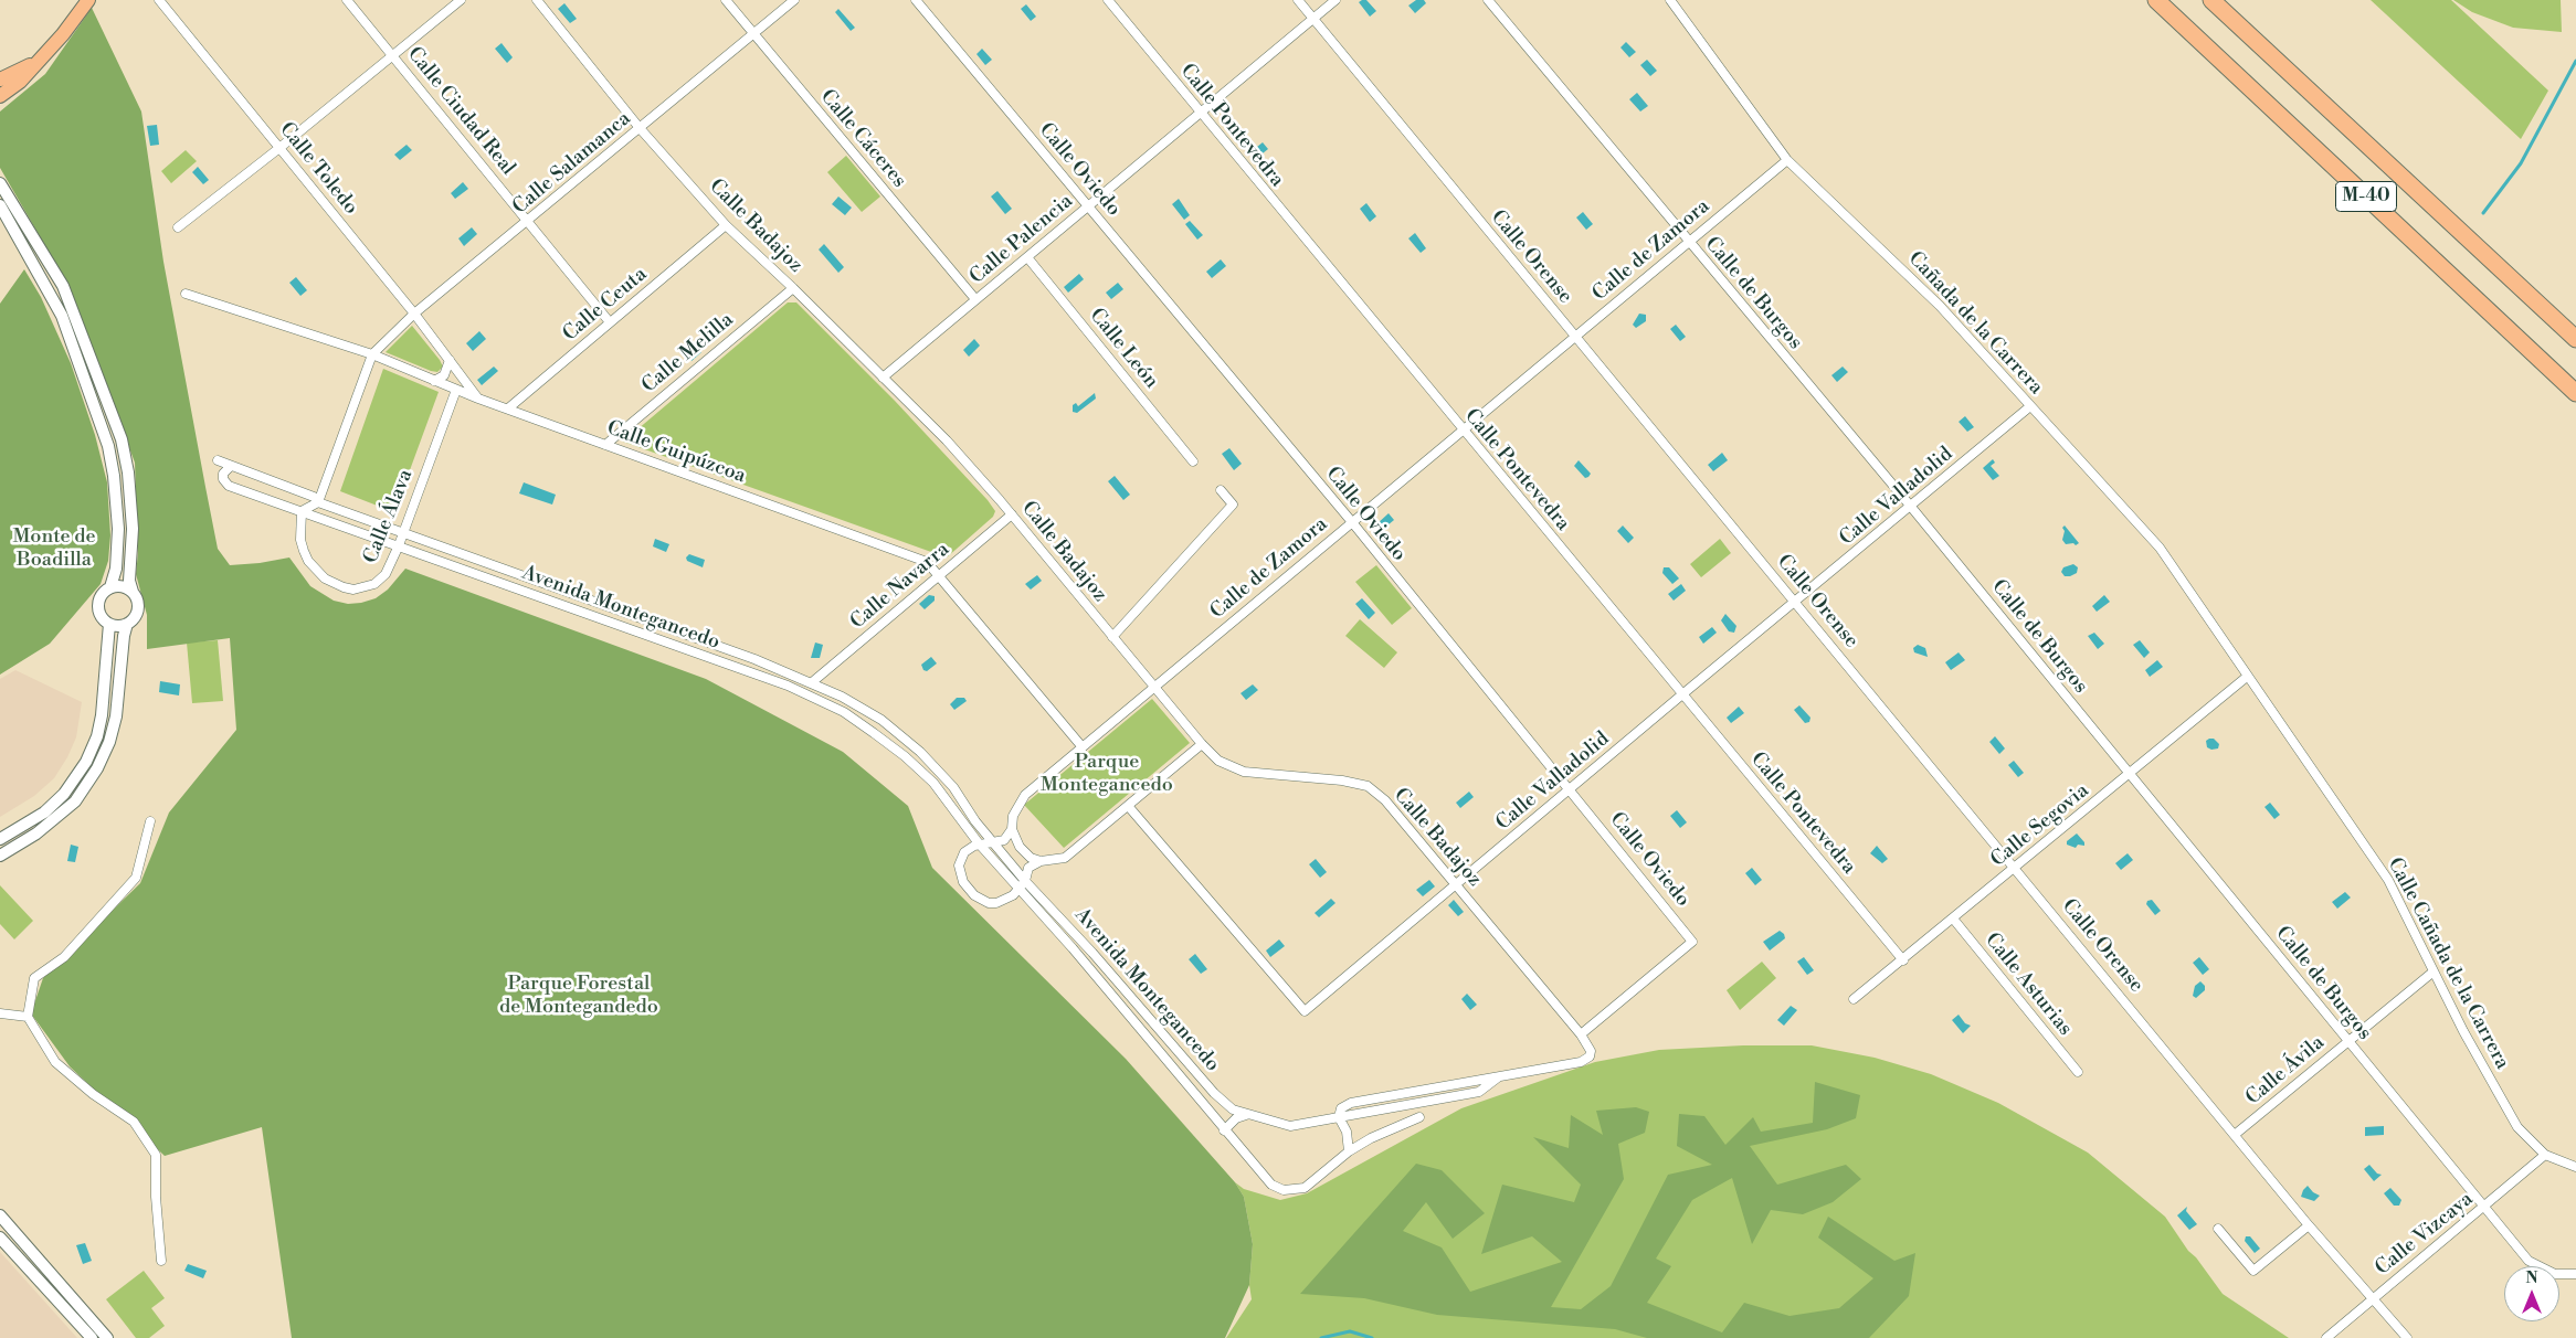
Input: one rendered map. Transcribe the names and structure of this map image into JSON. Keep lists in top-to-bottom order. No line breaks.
{"streets":{"highway":["M-40"],"street":["Calle Ciudad Real","Calle Pontevedra","Calle Cáceres","Calle Salamanca","Calle Toledo","Calle Oviedo","Calle Badajoz","Calle Palencia","Calle de Zamora","Calle Orense","Calle de Burgos","Calle Ceuta","Cañada de la Carrera","Calle León","Calle Melilla","Calle Guipúzcoa","Calle Valladolid","Calle Álava","Calle Navarra","Avenida Montegancedo","Calle Segovia","Calle Cañada de la Carrera","Calle Asturias","Calle Ávila","Calle Vizcaya"]},"crossings":[["Calle Ciudad Real","Calle Salamanca"],["Calle Ciudad Real","Calle Ceuta"],["Calle Pontevedra","Calle Palencia"],["Calle Pontevedra","Calle de Zamora"],["Calle Pontevedra","Calle Valladolid"],["Calle Pontevedra","Calle Segovia"],["Calle Cáceres","Calle Salamanca"],["Calle Cáceres","Calle Palencia"],["Calle Salamanca","Calle Toledo"],["Calle Salamanca","Calle Badajoz"],["Calle Salamanca","Calle Guipúzcoa"],["Calle Toledo","Calle Guipúzcoa"],["Calle Oviedo","Calle Badajoz"],["Calle Oviedo","Calle Palencia"],["Calle Oviedo","Calle de Zamora"],["Calle Oviedo","Calle Valladolid"],["Calle Badajoz","Calle Palencia"],["Calle Badajoz","Calle de Zamora"],["Calle Badajoz","Calle Ceuta"],["Calle Badajoz","Calle Melilla"],["Calle Badajoz","Calle Valladolid"],["Calle Badajoz","Calle Navarra"],["Calle Badajoz","Avenida Montegancedo"],["Calle Palencia","Calle Orense"],["Calle Palencia","Calle León"],["Calle de Zamora","Calle Orense"],["Calle de Zamora","Calle de Burgos"],["Calle de Zamora","Cañada de la Carrera"],["Calle de Zamora","Calle Guipúzcoa"],["Calle Orense","Calle Valladolid"],["Calle Orense","Calle Segovia"],["Calle Orense","Calle Ávila"],["Calle Orense","Calle Vizcaya"],["Calle de Burgos","Calle Valladolid"],["Calle de Burgos","Calle Segovia"],["Calle de Burgos","Calle Ávila"],["Calle de Burgos","Calle Vizcaya"],["Calle Ceuta","Calle Guipúzcoa"],["Cañada de la Carrera","Calle Valladolid"],["Cañada de la Carrera","Calle Segovia"],["Cañada de la Carrera","Calle Cañada de la Carrera"],["Calle Melilla","Calle Guipúzcoa"],["Calle Guipúzcoa","Calle Álava"],["Calle Guipúzcoa","Calle Navarra"],["Calle Álava","Avenida Montegancedo"],["Calle Navarra","Avenida Montegancedo"],["Calle Segovia","Calle Cañada de la Carrera"],["Calle Segovia","Calle Asturias"],["Calle Cañada de la Carrera","Calle Ávila"],["Calle Cañada de la Carrera","Calle Vizcaya"]],"parks":["Monte de Boadilla","Parque Montegancedo","Parque Forestal de Montegandedo"],"north":"top"}
